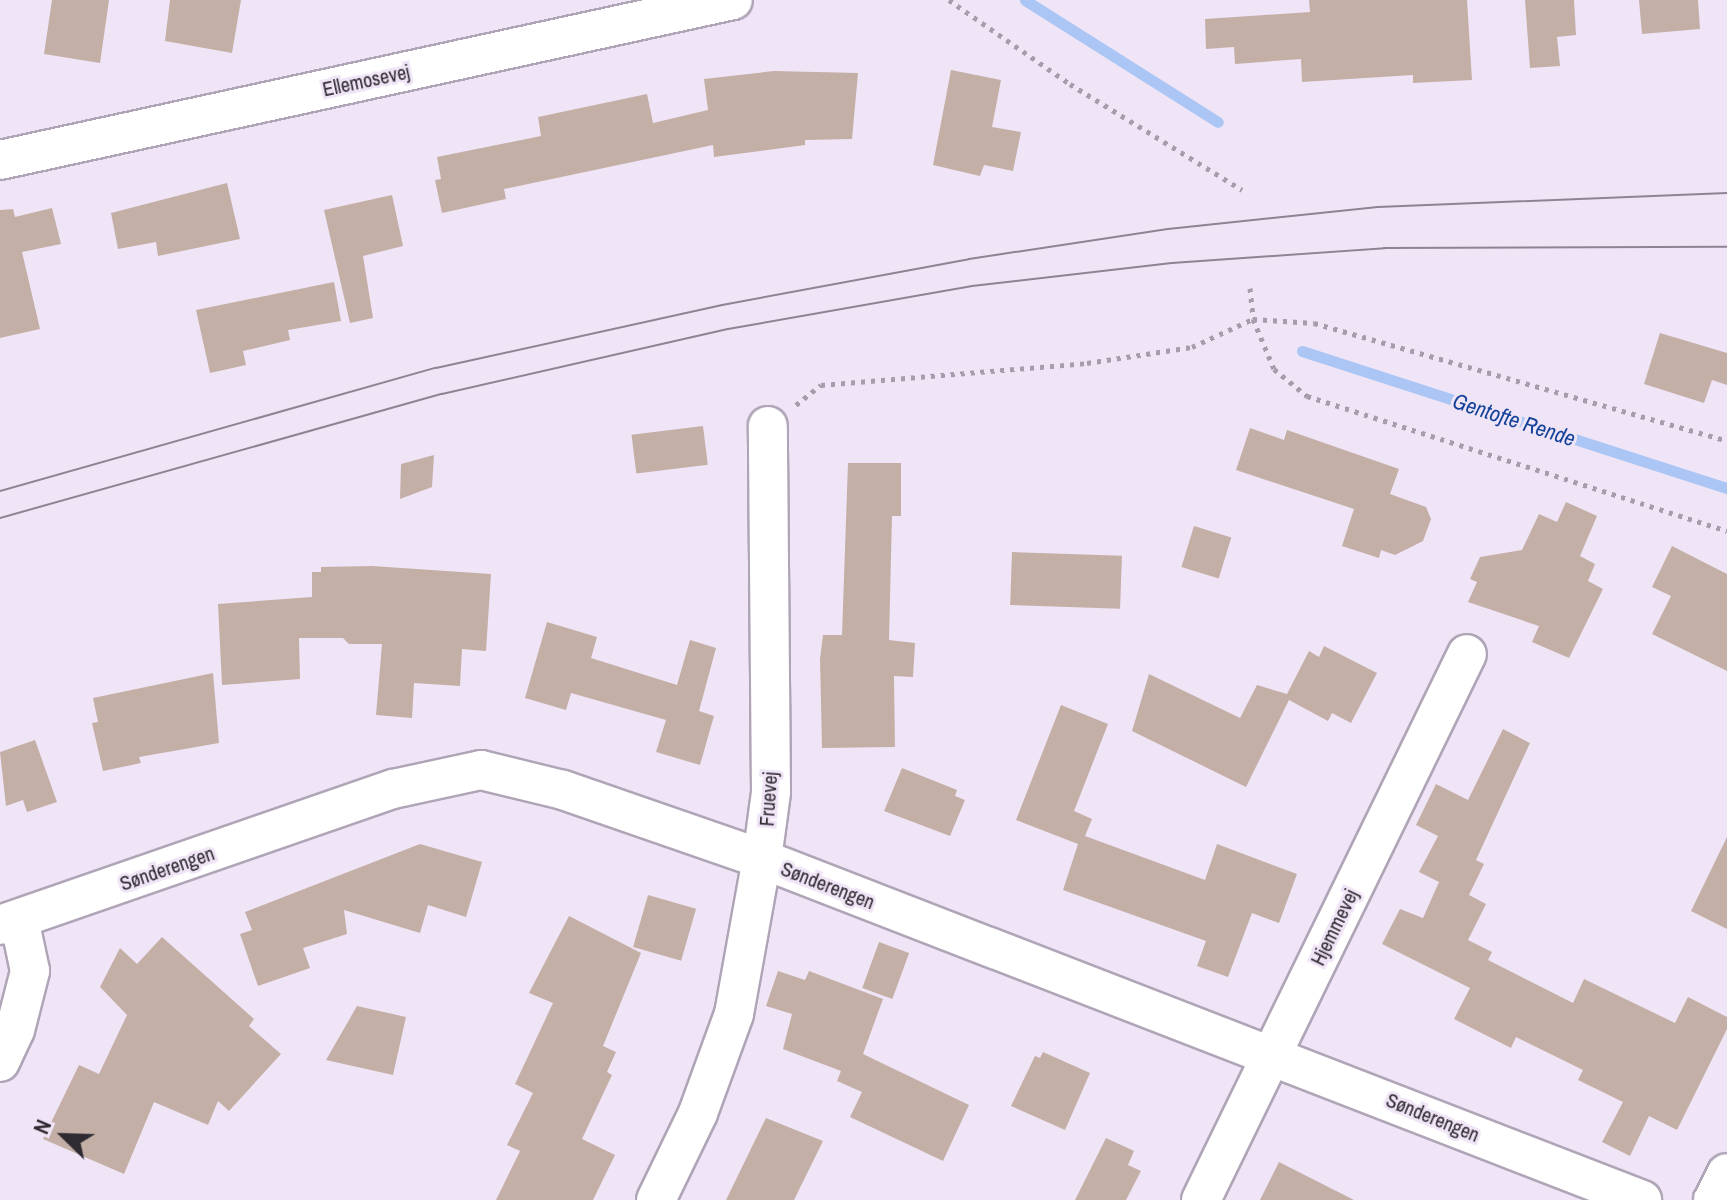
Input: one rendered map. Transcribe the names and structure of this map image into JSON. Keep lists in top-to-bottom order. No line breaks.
{"streets":{"street":["Ellemosevej","Fruevej","Sønderengen","Hjemmevej"]},"crossings":[["Fruevej","Sønderengen"],["Sønderengen","Hjemmevej"]],"water":["Gentofte Rende"],"north":"top left"}
